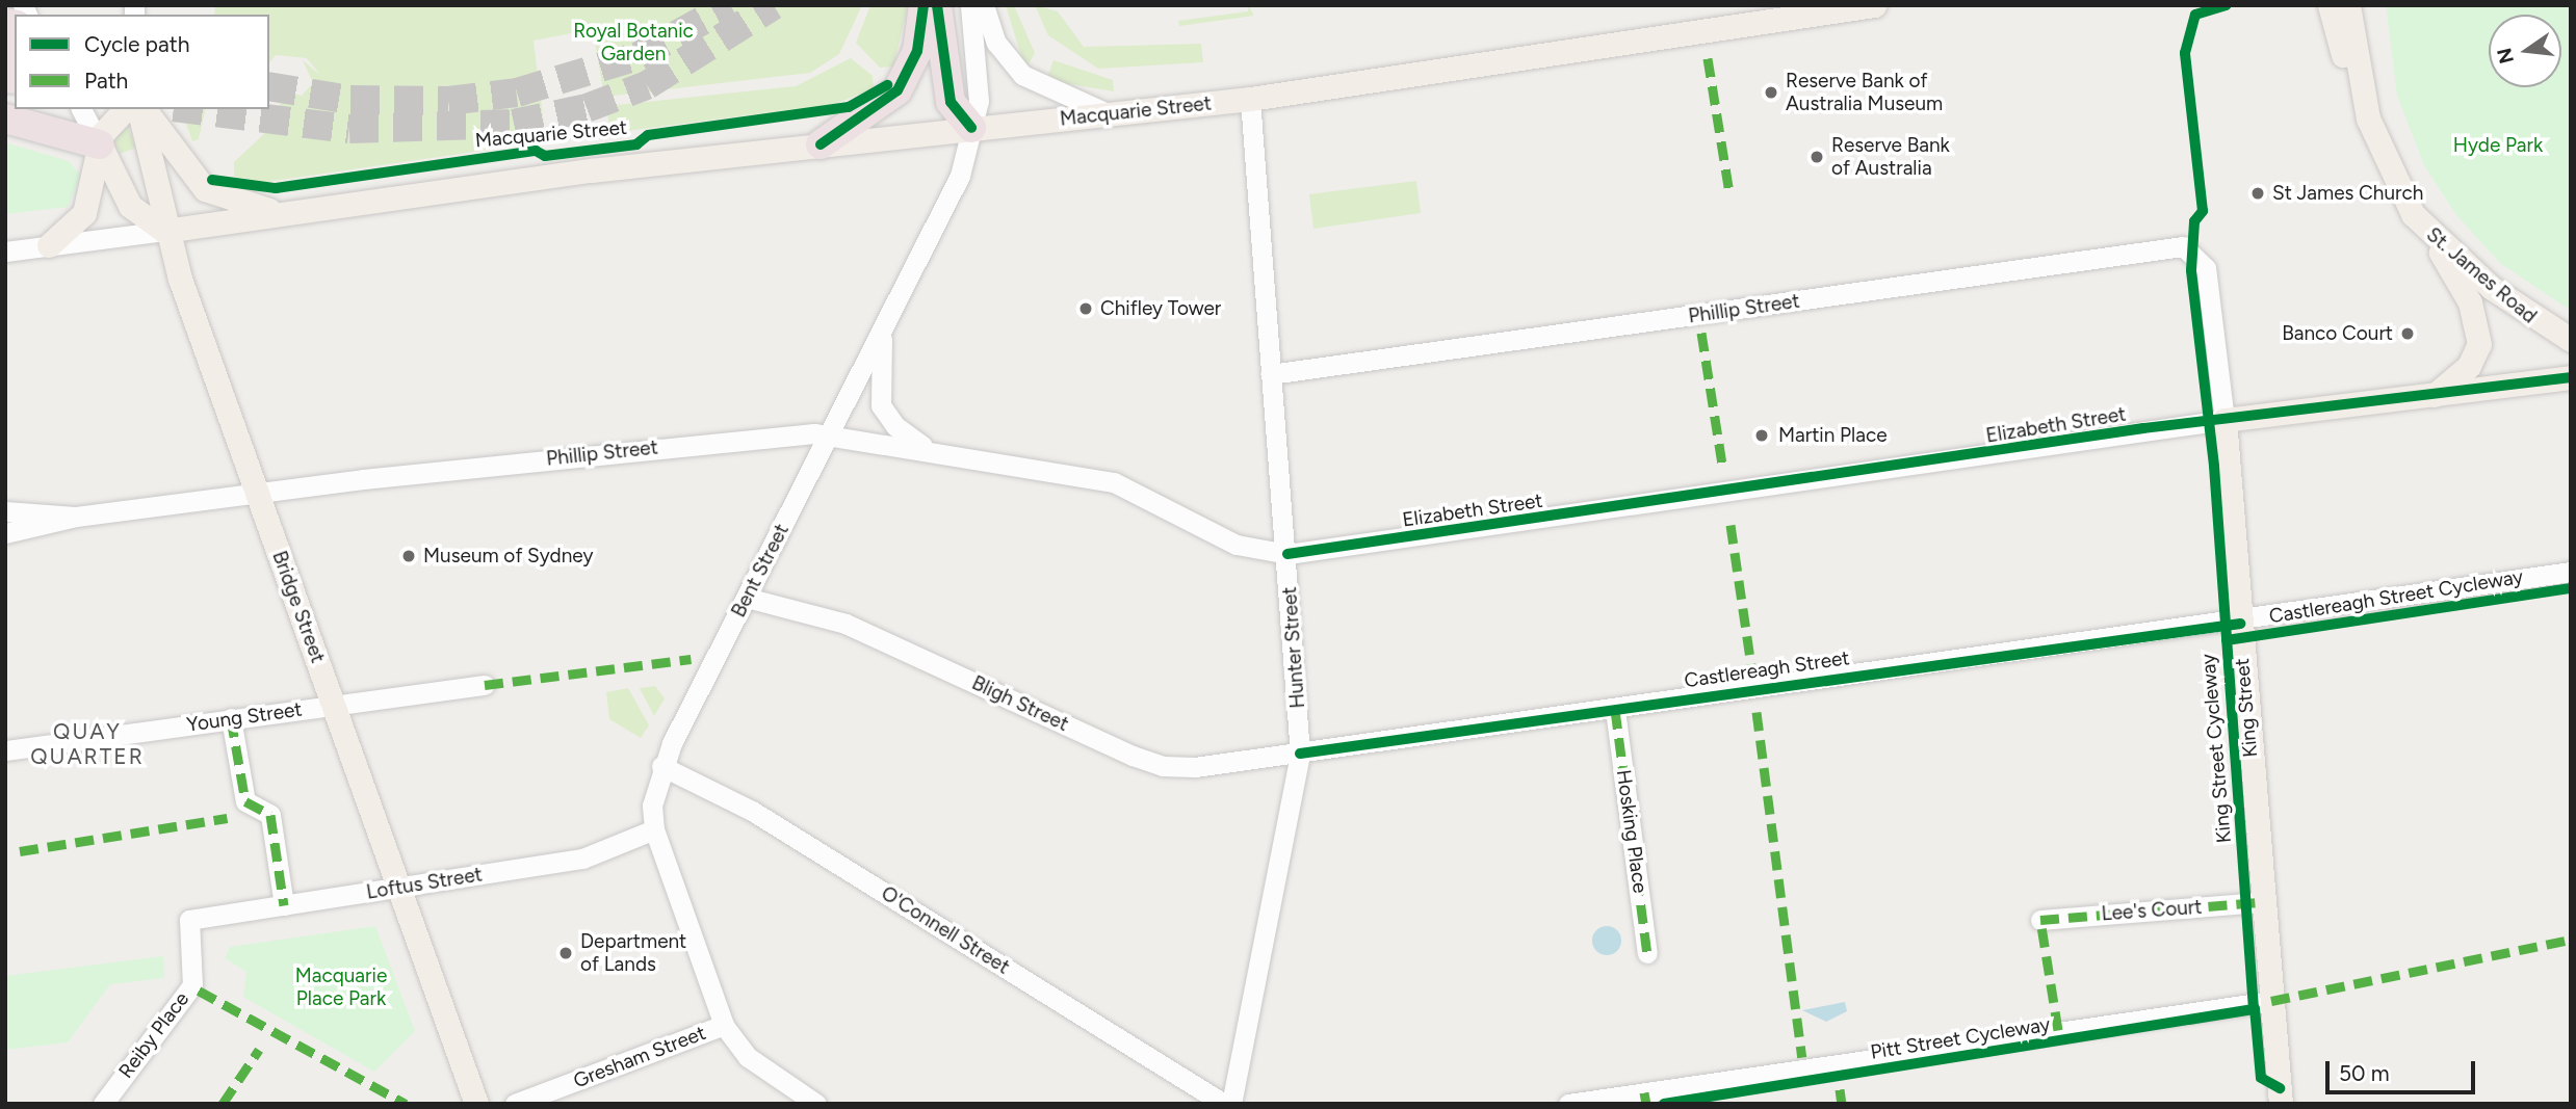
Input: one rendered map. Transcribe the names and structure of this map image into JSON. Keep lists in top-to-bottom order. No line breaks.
{"streets":{"main road":["Macquarie Street","St. James Road","Elizabeth Street","Bridge Street","King Street"],"street":["Phillip Street","Bent Street","Hunter Street","Castlereagh Street","Bligh Street","Young Street","Hosking Place","Loftus Street","Lee's Court","O'Connell Street","Reiby Place","Gresham Street"],"cycle path":["Castlereagh Street Cycleway","King Street Cycleway"]},"crossings":[["Macquarie Street","Bent Street"],["Macquarie Street","Bridge Street"],["Macquarie Street","Hunter Street"],["Phillip Street","Elizabeth Street"],["Phillip Street","Bent Street"],["Phillip Street","Bridge Street"],["Phillip Street","Hunter Street"],["Phillip Street","King Street"],["Elizabeth Street","Hunter Street"],["Elizabeth Street","King Street"],["Bent Street","Bligh Street"],["Bent Street","Loftus Street"],["Bent Street","O'Connell Street"],["Bent Street","Gresham Street"],["Bridge Street","Young Street"],["Bridge Street","Loftus Street"],["Hunter Street","Castlereagh Street"],["Hunter Street","Bligh Street"],["Castlereagh Street","Bligh Street"],["Castlereagh Street","King Street"],["Castlereagh Street","Hosking Place"],["King Street","Lee's Court"],["Loftus Street","Reiby Place"]],"districts":["QUAY QUARTER"],"parks":["Royal Botanic Garden","Hyde Park","Macquarie Place Park"],"places":["Reserve Bank of Australia Museum","Reserve Bank of Australia","St James Church","Chifley Tower","Banco Court","Martin Place","Museum of Sydney","Department of Lands"],"legend":["Cycle path","Path"],"scale_bar":"50 m","north":"left"}
